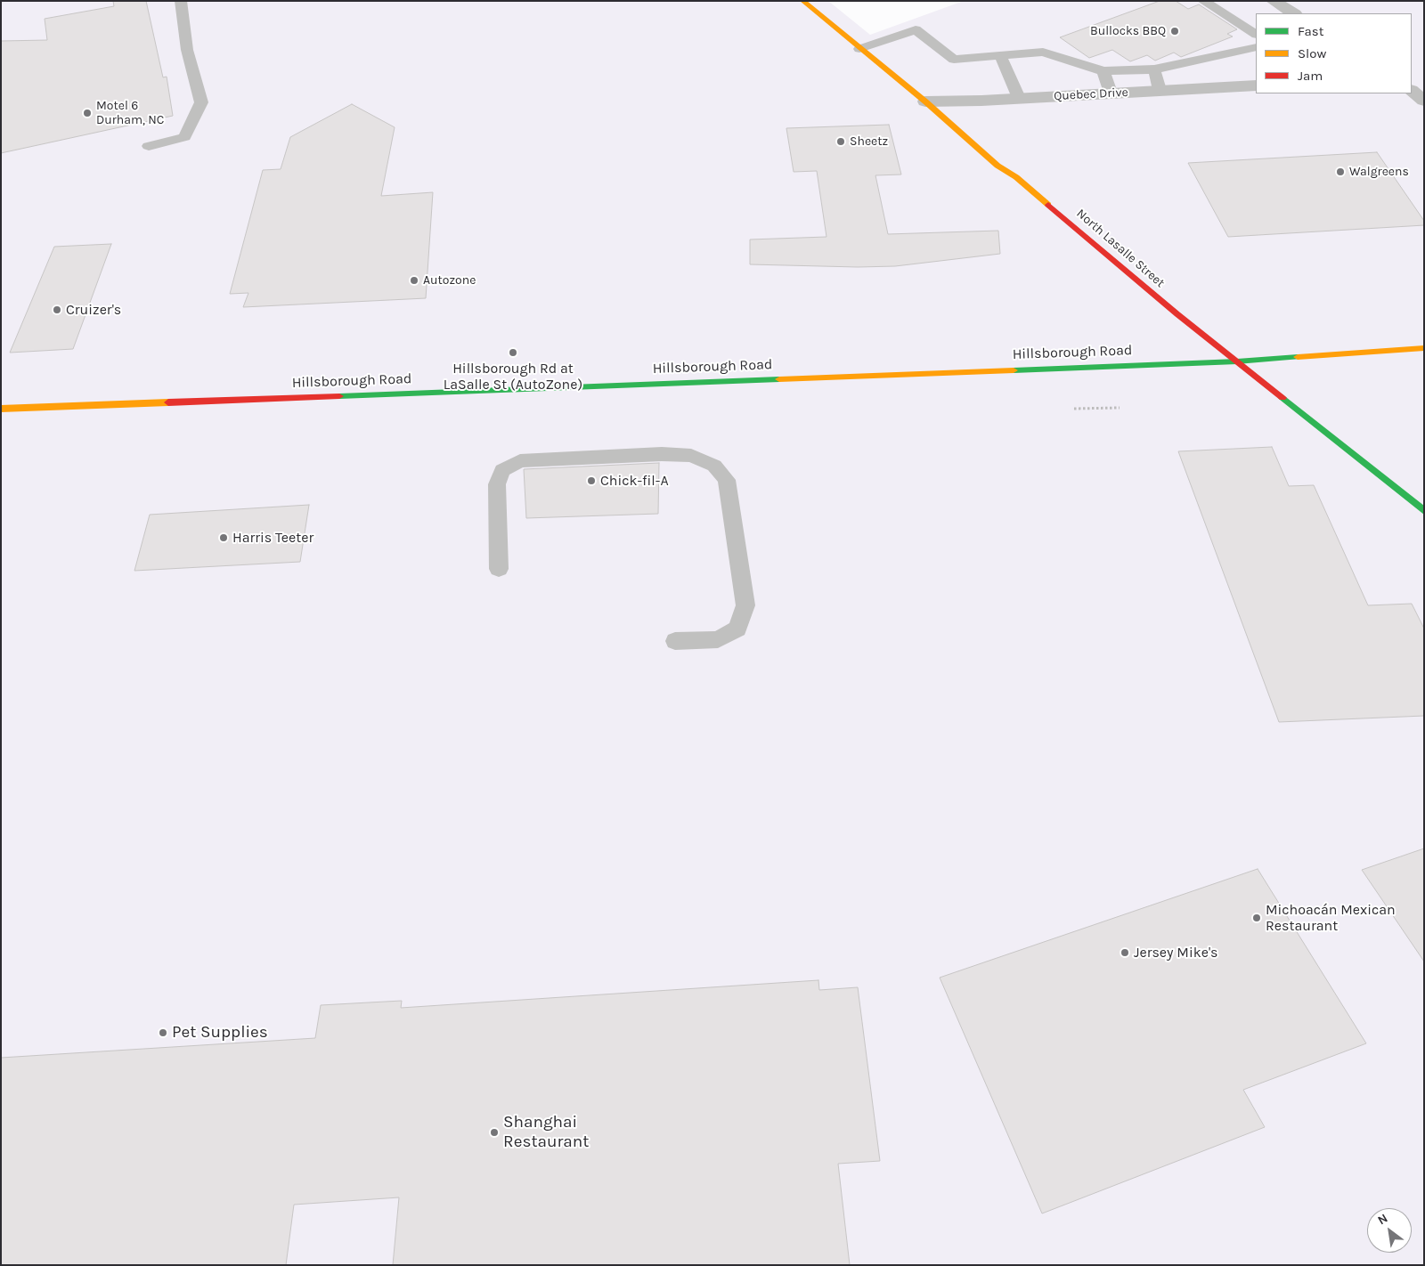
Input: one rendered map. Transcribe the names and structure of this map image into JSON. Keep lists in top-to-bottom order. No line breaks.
{"streets":{"main road":["North Lasalle Street","Hillsborough Road"],"street":["Quebec Drive"]},"crossings":[["Quebec Drive","North Lasalle Street"],["North Lasalle Street","Hillsborough Road"]],"places":["Bullocks BBQ","Motel 6 Durham, NC","Sheetz","Walgreens","Autozone","Cruizer's","Hillsborough Rd at LaSalle St (AutoZone)","Chick-fil-A","Harris Teeter","Michoacán Mexican Restaurant","Jersey Mike's","Pet Supplies","Shanghai Restaurant"],"legend":["Fast","Slow","Jam"],"north":"top left"}
